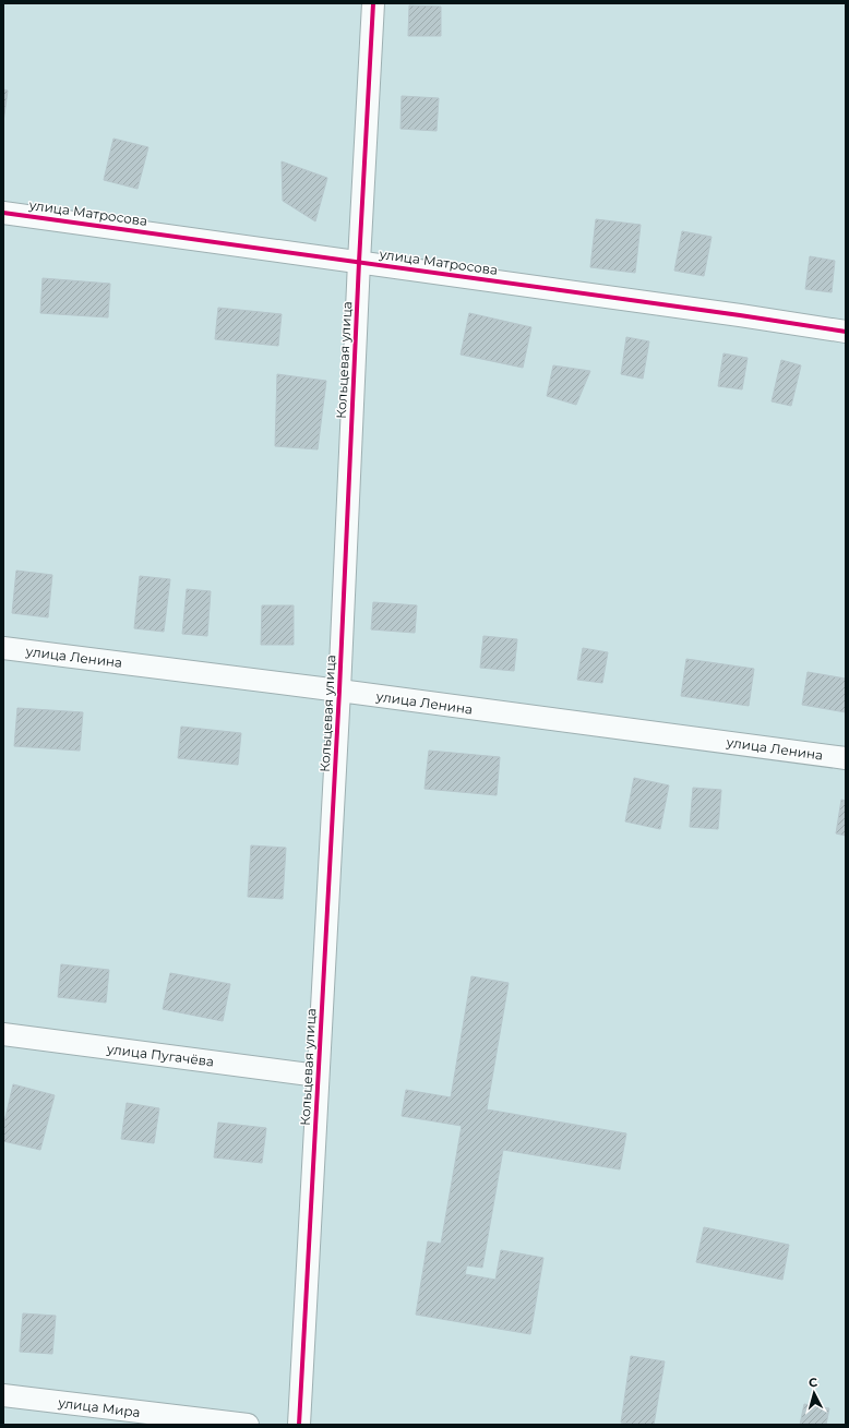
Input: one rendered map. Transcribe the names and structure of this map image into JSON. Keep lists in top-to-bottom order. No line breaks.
{"streets":{"street":["улица Матросова","Кольцевая улица","улица Ленина","улица Пугачёва","улица Мира"]},"crossings":[["улица Матросова","Кольцевая улица"],["Кольцевая улица","улица Ленина"],["Кольцевая улица","улица Пугачёва"]],"north":"top"}
